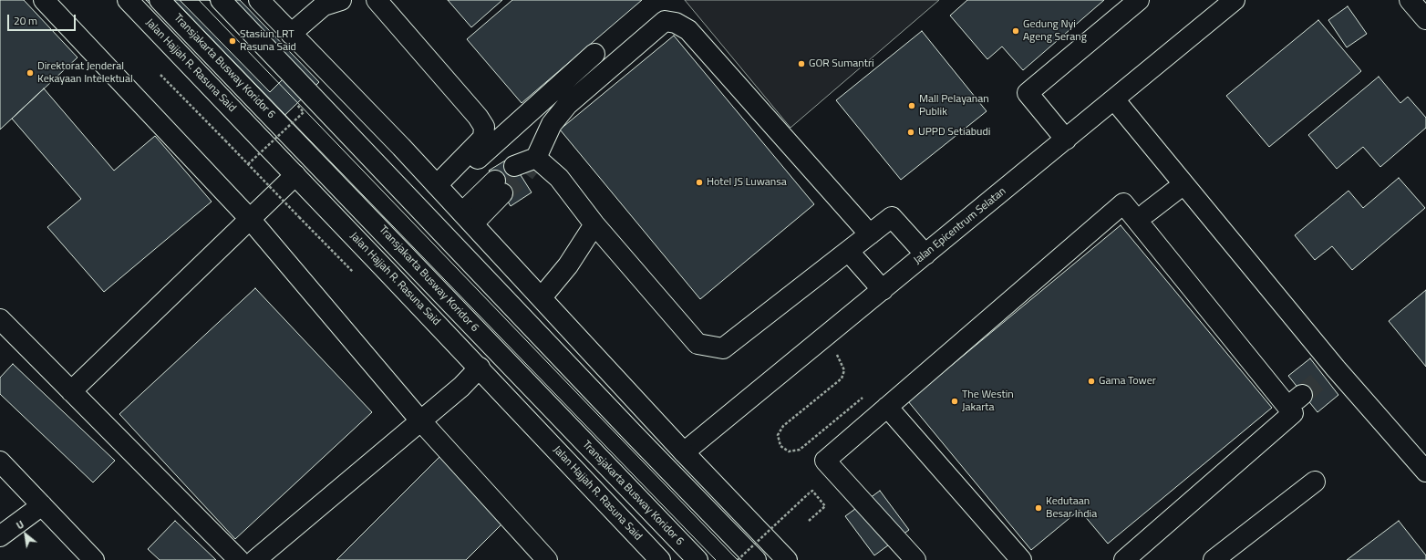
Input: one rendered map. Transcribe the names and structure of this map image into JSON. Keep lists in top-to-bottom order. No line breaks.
{"streets":{"main road":["Jalan Hajjah R. Rasuna Said","Transjakarta Busway Koridor 6","Jalan Epicentrum Selatan"]},"places":["Gedung Nyi Ageng Serang","Stasiun LRT Rasuna Said","GOR Sumantri","Direktorat Jenderal Kekayaan Intelektual","Mall Pelayanan Publik","UPPD Setiabudi","Hotel JS Luwansa","Gama Tower","The Westin Jakarta","Kedutaan Besar India"],"scale_bar":"20 m","north":"top left"}
